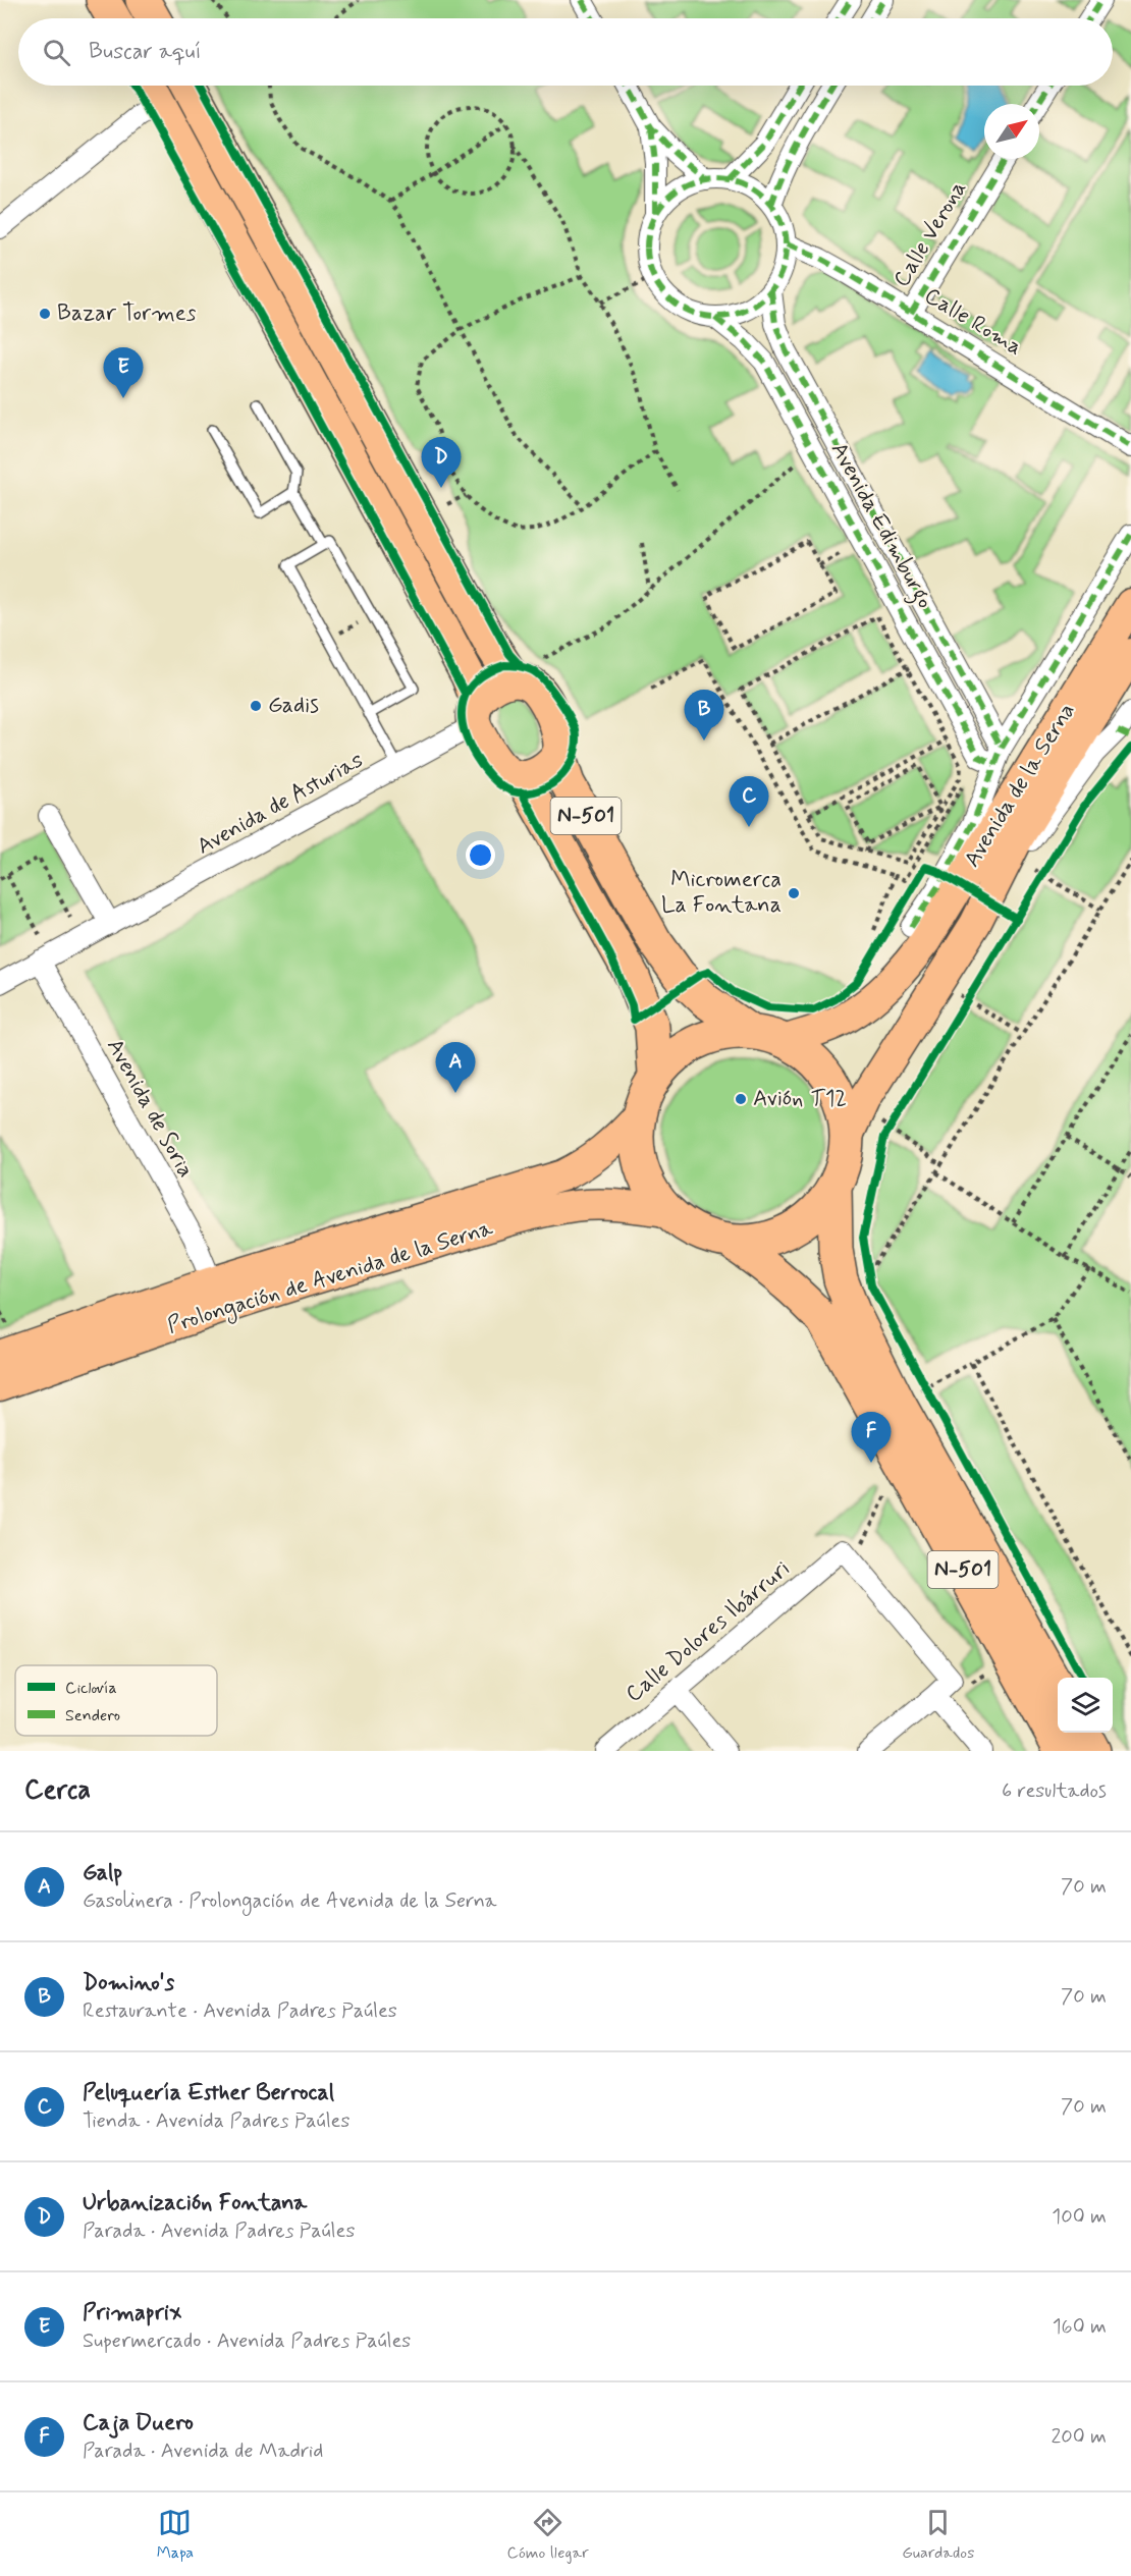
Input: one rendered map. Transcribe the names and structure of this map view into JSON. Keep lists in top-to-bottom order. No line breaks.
{"streets":{"highway":["N-501"],"main road":["Avenida de la Serna","Prolongación de Avenida de la Serna"],"street":["Calle Verona","Calle Roma","Avenida Edimburgo","Avenida de Asturias","Avenida de Soria","Calle Dolores Ibárruri"]},"crossings":[["Calle Verona","Calle Roma"],["Calle Roma","Avenida Edimburgo"],["Avenida Edimburgo","Avenida de la Serna"],["Avenida de la Serna","N-501"],["Avenida de la Serna","Prolongación de Avenida de la Serna"],["Avenida de Asturias","N-501"],["Avenida de Asturias","Avenida de Soria"],["N-501","Prolongación de Avenida de la Serna"],["Avenida de Soria","Prolongación de Avenida de la Serna"]],"places":["Bazar Tormes","Gadis","Micromerca La Fontana","Avión T12"],"legend":["Ciclovía","Sendero"],"north":"top right","page":{"search":"Buscar aquí","pins":["E","D","B","C","A","F"],"heading":["Cerca","6 resultados"],"list":[{"mark":"A","name":"Galp","note":"Gasolinera · Prolongación de Avenida de la Serna","value":"70 m"},{"mark":"B","name":"Domino's","note":"Restaurante · Avenida Padres Paúles","value":"70 m"},{"mark":"C","name":"Peluquería Esther Berrocal","note":"Tienda · Avenida Padres Paúles","value":"70 m"},{"mark":"D","name":"Urbanización Fontana","note":"Parada · Avenida Padres Paúles","value":"100 m"},{"mark":"E","name":"Primaprix","note":"Supermercado · Avenida Padres Paúles","value":"160 m"},{"mark":"F","name":"Caja Duero","note":"Parada · Avenida de Madrid","value":"200 m"}],"nav":["Mapa","Cómo llegar","Guardados"]}}
